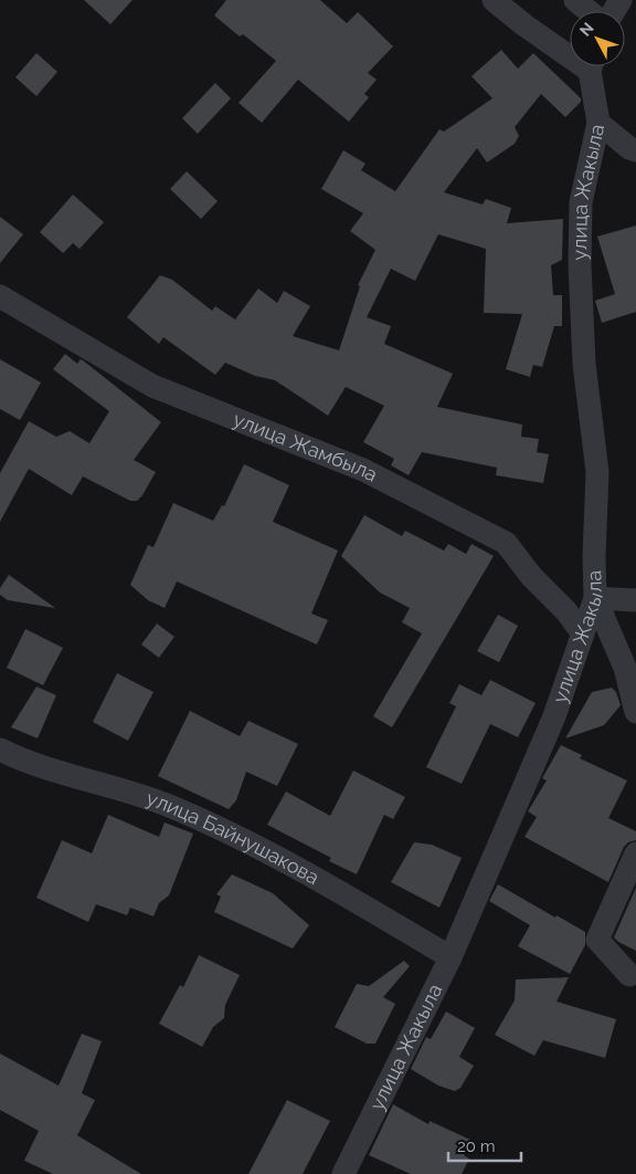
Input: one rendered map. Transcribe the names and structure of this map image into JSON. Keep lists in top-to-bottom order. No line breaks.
{"streets":{"street":["улица Жакыла","улица Жамбыла","улица Байнушакова"]},"crossings":[["улица Жакыла","улица Жамбыла"],["улица Жакыла","улица Байнушакова"]],"scale_bar":"20 m","north":"top left"}
